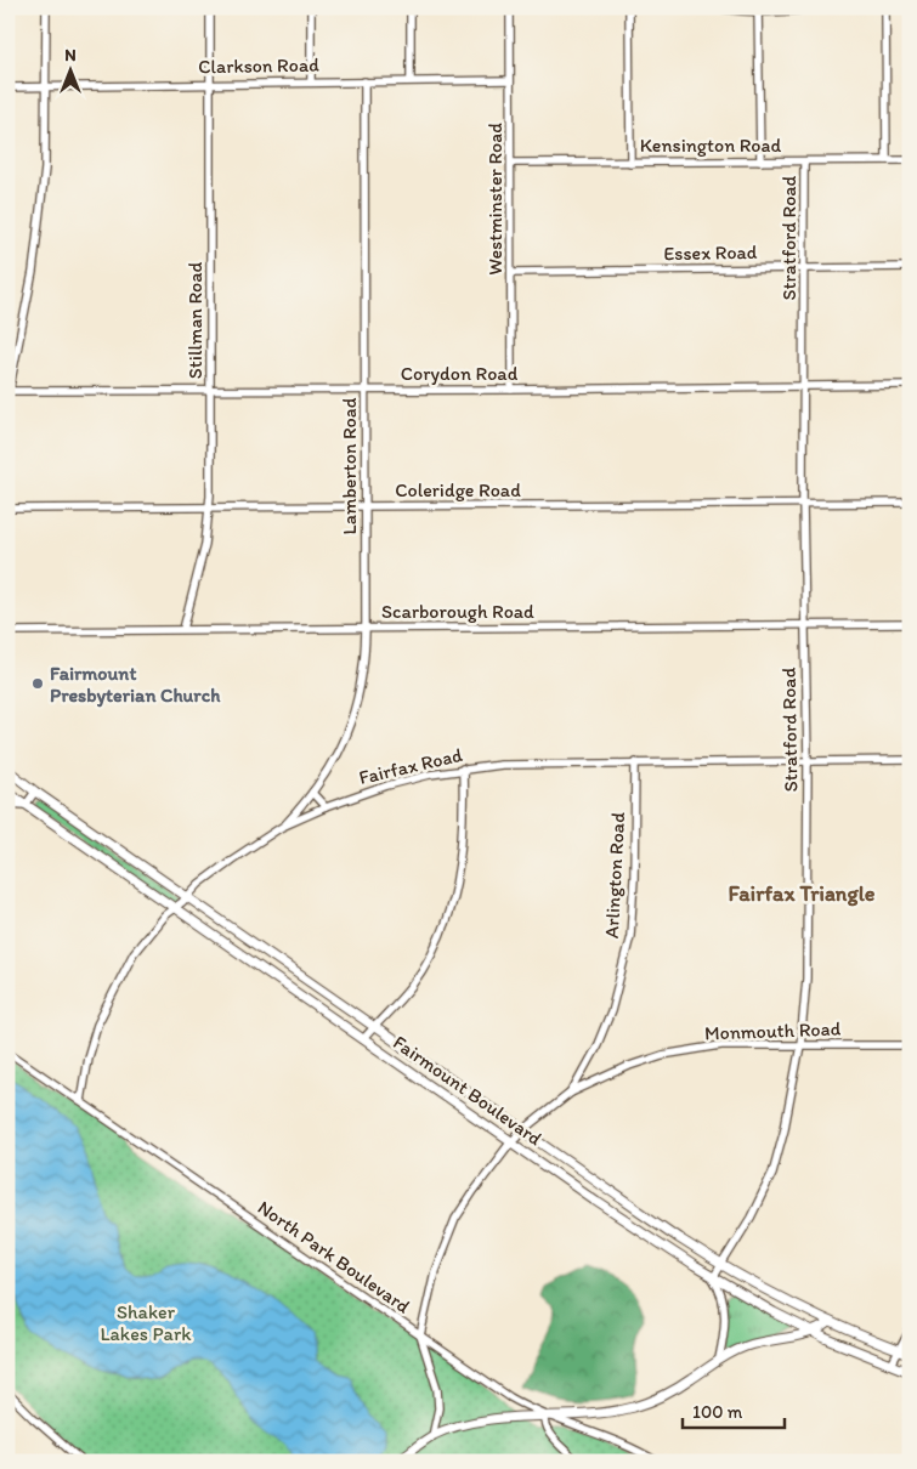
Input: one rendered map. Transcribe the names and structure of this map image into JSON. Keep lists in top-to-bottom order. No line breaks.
{"streets":{"main road":["Fairmount Boulevard"],"street":["Clarkson Road","Kensington Road","Westminster Road","Stratford Road","Essex Road","Stillman Road","Corydon Road","Lamberton Road","Coleridge Road","Scarborough Road","Fairfax Road","Arlington Road","Monmouth Road","North Park Boulevard"]},"crossings":[["Clarkson Road","Westminster Road"],["Clarkson Road","Stillman Road"],["Clarkson Road","Lamberton Road"],["Kensington Road","Westminster Road"],["Kensington Road","Stratford Road"],["Westminster Road","Essex Road"],["Westminster Road","Corydon Road"],["Stratford Road","Essex Road"],["Stratford Road","Corydon Road"],["Stratford Road","Coleridge Road"],["Stratford Road","Scarborough Road"],["Stratford Road","Fairfax Road"],["Stratford Road","Monmouth Road"],["Stratford Road","Fairmount Boulevard"],["Stillman Road","Corydon Road"],["Stillman Road","Coleridge Road"],["Stillman Road","Scarborough Road"],["Corydon Road","Lamberton Road"],["Lamberton Road","Coleridge Road"],["Lamberton Road","Scarborough Road"],["Lamberton Road","Fairfax Road"],["Fairfax Road","Arlington Road"],["Fairfax Road","Fairmount Boulevard"],["Fairfax Road","North Park Boulevard"],["Arlington Road","Monmouth Road"],["Arlington Road","Fairmount Boulevard"],["Arlington Road","North Park Boulevard"]],"districts":["Fairfax Triangle"],"parks":["Shaker Lakes Park"],"places":["Fairmount Presbyterian Church"],"scale_bar":"100 m","north":"top"}
